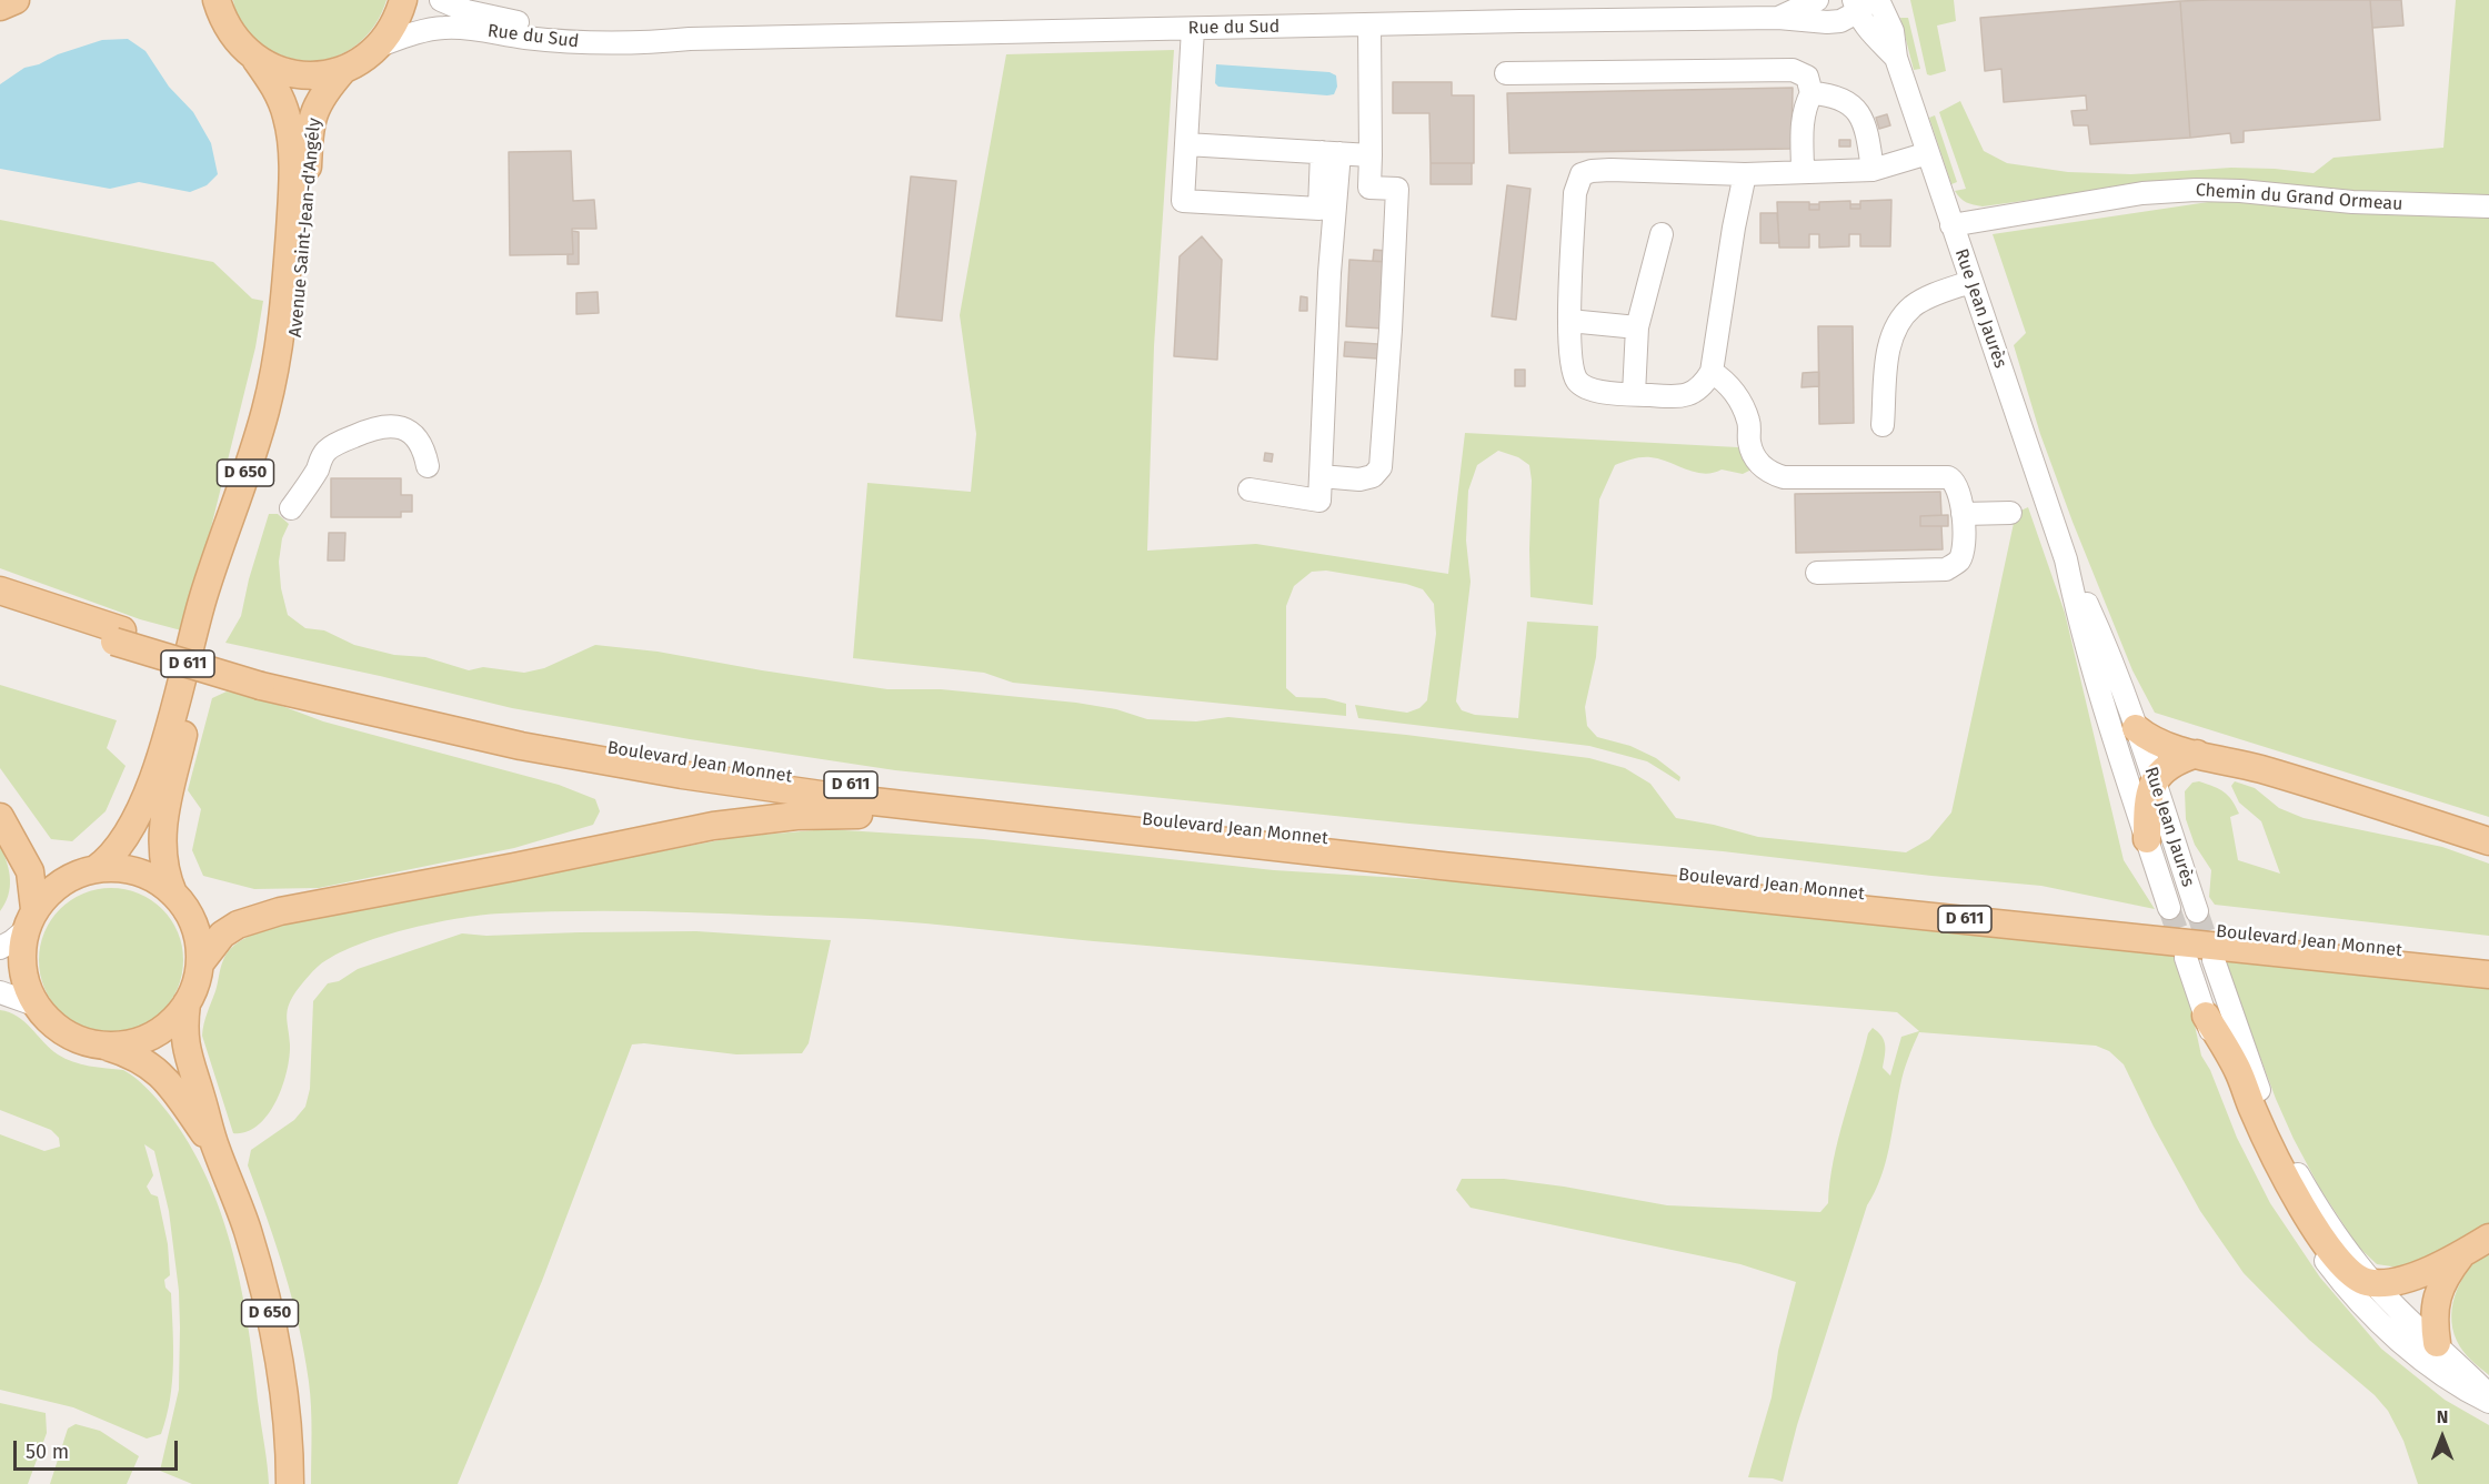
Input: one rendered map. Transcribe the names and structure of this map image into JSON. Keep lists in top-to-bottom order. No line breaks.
{"streets":{"main road":["Avenue Saint-Jean-d'Angély","D 650","D 611","Boulevard Jean Monnet"],"street":["Rue du Sud","Chemin du Grand Ormeau","Rue Jean Jaurès"]},"crossings":[["Rue du Sud","Rue Jean Jaurès"],["Chemin du Grand Ormeau","Rue Jean Jaurès"],["Avenue Saint-Jean-d'Angély","D 650"]],"scale_bar":"50 m","north":"top"}
